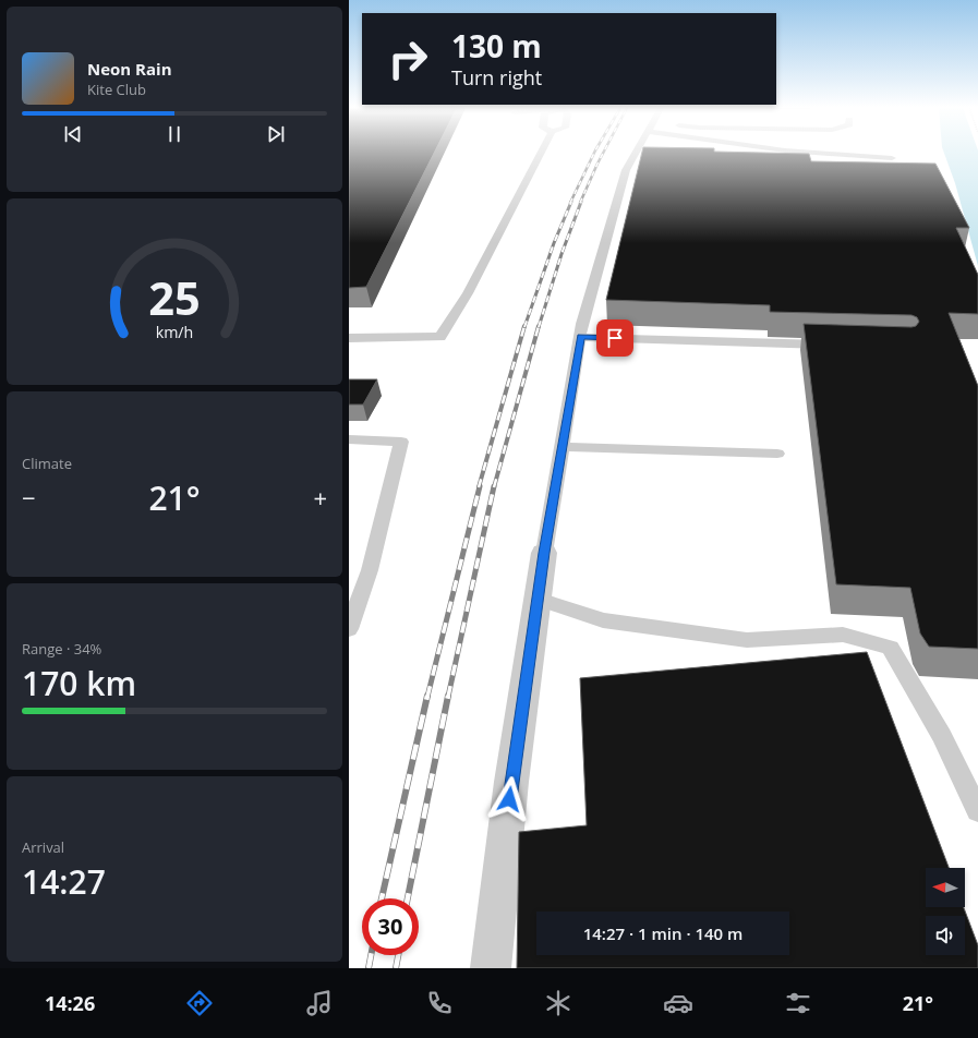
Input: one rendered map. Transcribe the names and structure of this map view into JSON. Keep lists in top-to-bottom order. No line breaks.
{"north":"left","page":{"turn":["130 m","Turn right"],"song":["Neon Rain","Kite Club"],"tile":["Climate",["Range · 34%","170 km"],["Arrival","14:27"]],"heat":["−","21°","+"],"limit":"30","trip":"14:27 · 1 min · 140 m","tabs":["14:26","21°"],"gauge":["25","km/h"]}}
